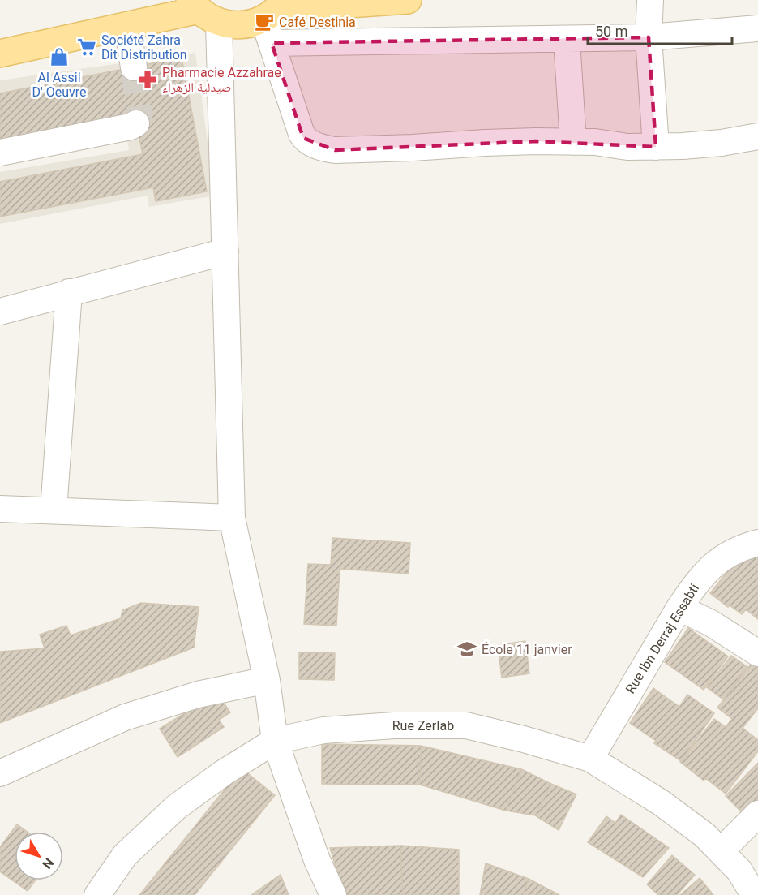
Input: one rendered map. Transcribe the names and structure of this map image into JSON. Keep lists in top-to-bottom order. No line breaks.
{"streets":{"street":["Rue Ibn Derraj Essabti","Rue ZerIab"]},"crossings":[["Rue Ibn Derraj Essabti","Rue ZerIab"]],"places":{"cafe":["Café Destinia"],"supermarket":["Société Zahra Dit Distribution"],"shop":["Al Assil D' Oeuvre"],"pharmacy":["Pharmacie Azzahrae صيدلية الزهراء"],"school or university":["École 11 janvier"]},"scale_bar":"50 m","north":"bottom right"}
